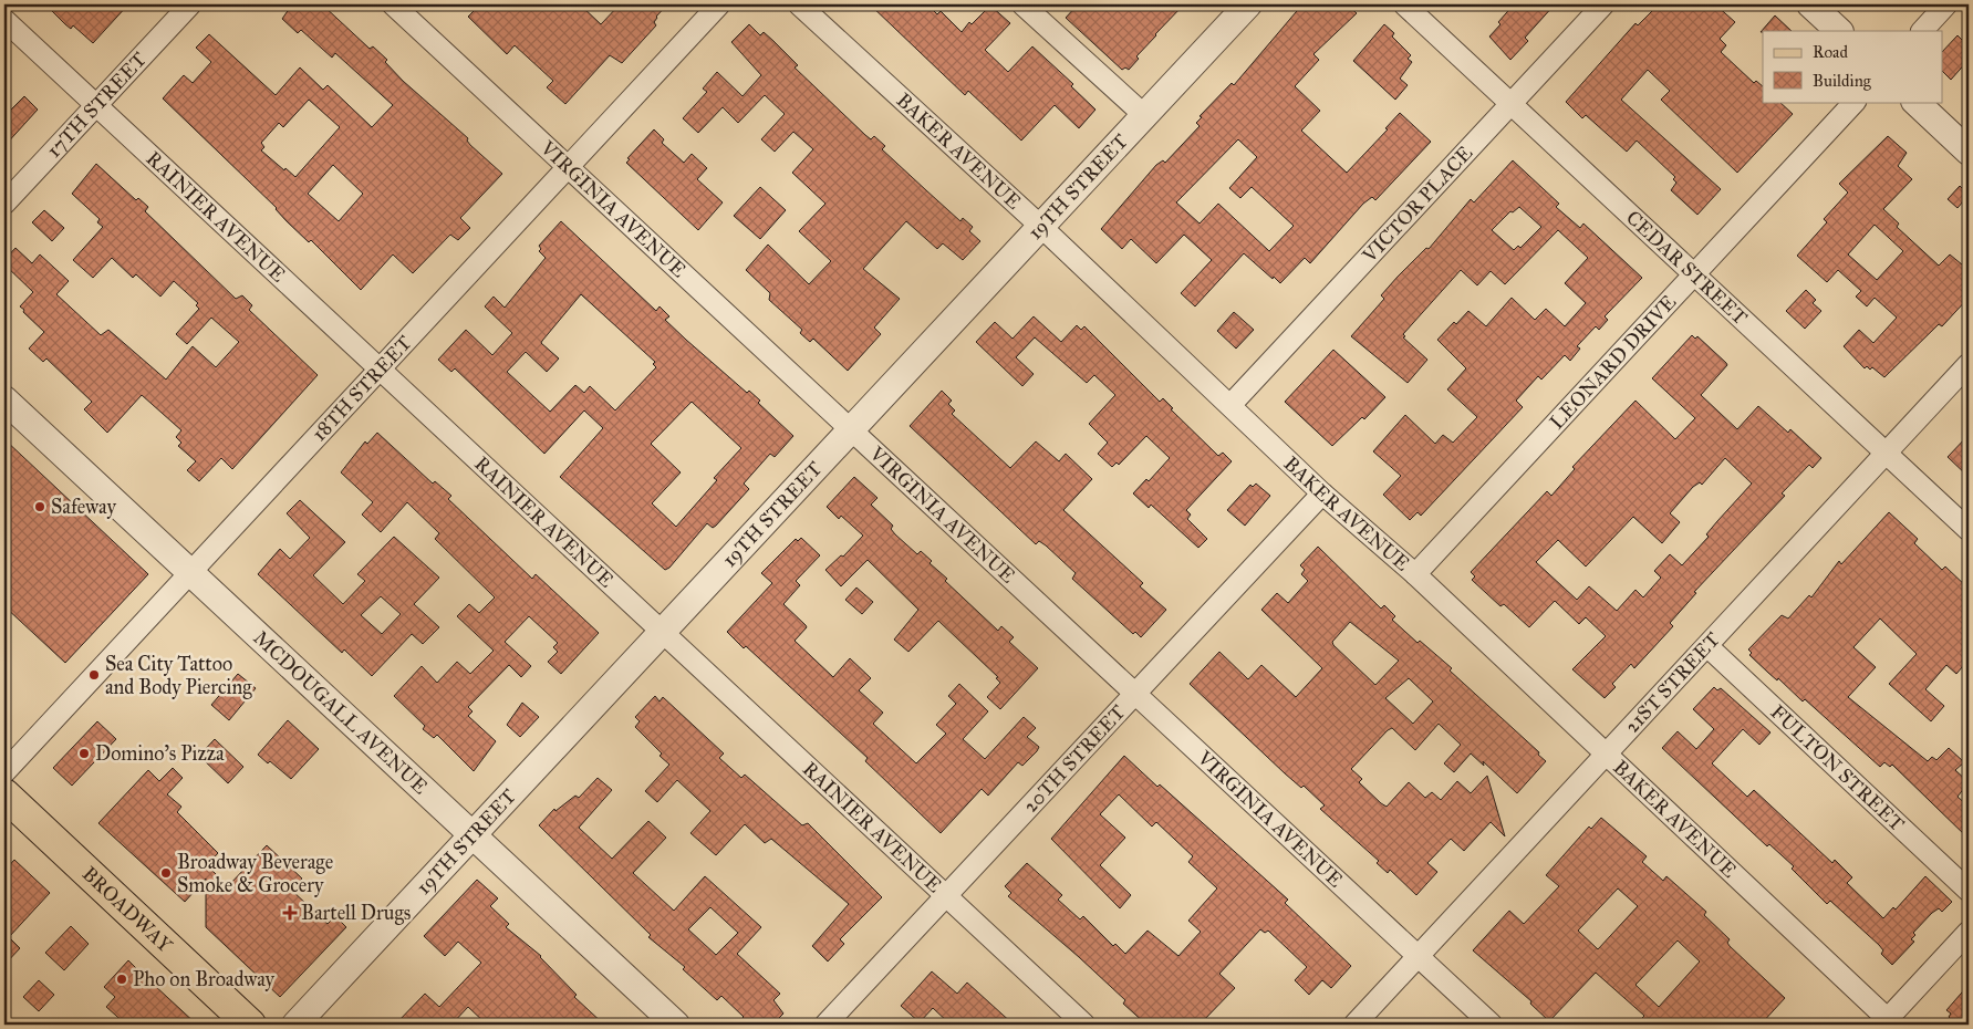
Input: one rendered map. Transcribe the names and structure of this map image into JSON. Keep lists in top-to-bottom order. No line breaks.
{"streets":{"main road":["BROADWAY"],"street":["17TH STREET","BAKER AVENUE","19TH STREET","VICTOR PLACE","VIRGINIA AVENUE","RAINIER AVENUE","CEDAR STREET","LEONARD DRIVE","18TH STREET","21ST STREET","MCDOUGALL AVENUE","20TH STREET","FULTON STREET"]},"crossings":[["17TH STREET","RAINIER AVENUE"],["BAKER AVENUE","19TH STREET"],["BAKER AVENUE","VICTOR PLACE"],["BAKER AVENUE","LEONARD DRIVE"],["BAKER AVENUE","21ST STREET"],["BAKER AVENUE","20TH STREET"],["19TH STREET","VIRGINIA AVENUE"],["19TH STREET","RAINIER AVENUE"],["19TH STREET","MCDOUGALL AVENUE"],["VICTOR PLACE","CEDAR STREET"],["VIRGINIA AVENUE","18TH STREET"],["VIRGINIA AVENUE","21ST STREET"],["VIRGINIA AVENUE","20TH STREET"],["RAINIER AVENUE","18TH STREET"],["RAINIER AVENUE","20TH STREET"],["CEDAR STREET","LEONARD DRIVE"],["CEDAR STREET","21ST STREET"],["18TH STREET","MCDOUGALL AVENUE"],["21ST STREET","FULTON STREET"]],"places":{"other":["Safeway","Sea City Tattoo and Body Piercing","Domino's Pizza","Broadway Beverage Smoke & Grocery","Pho on Broadway"],"health":["Bartell Drugs"]},"legend":["Road","Building"]}
